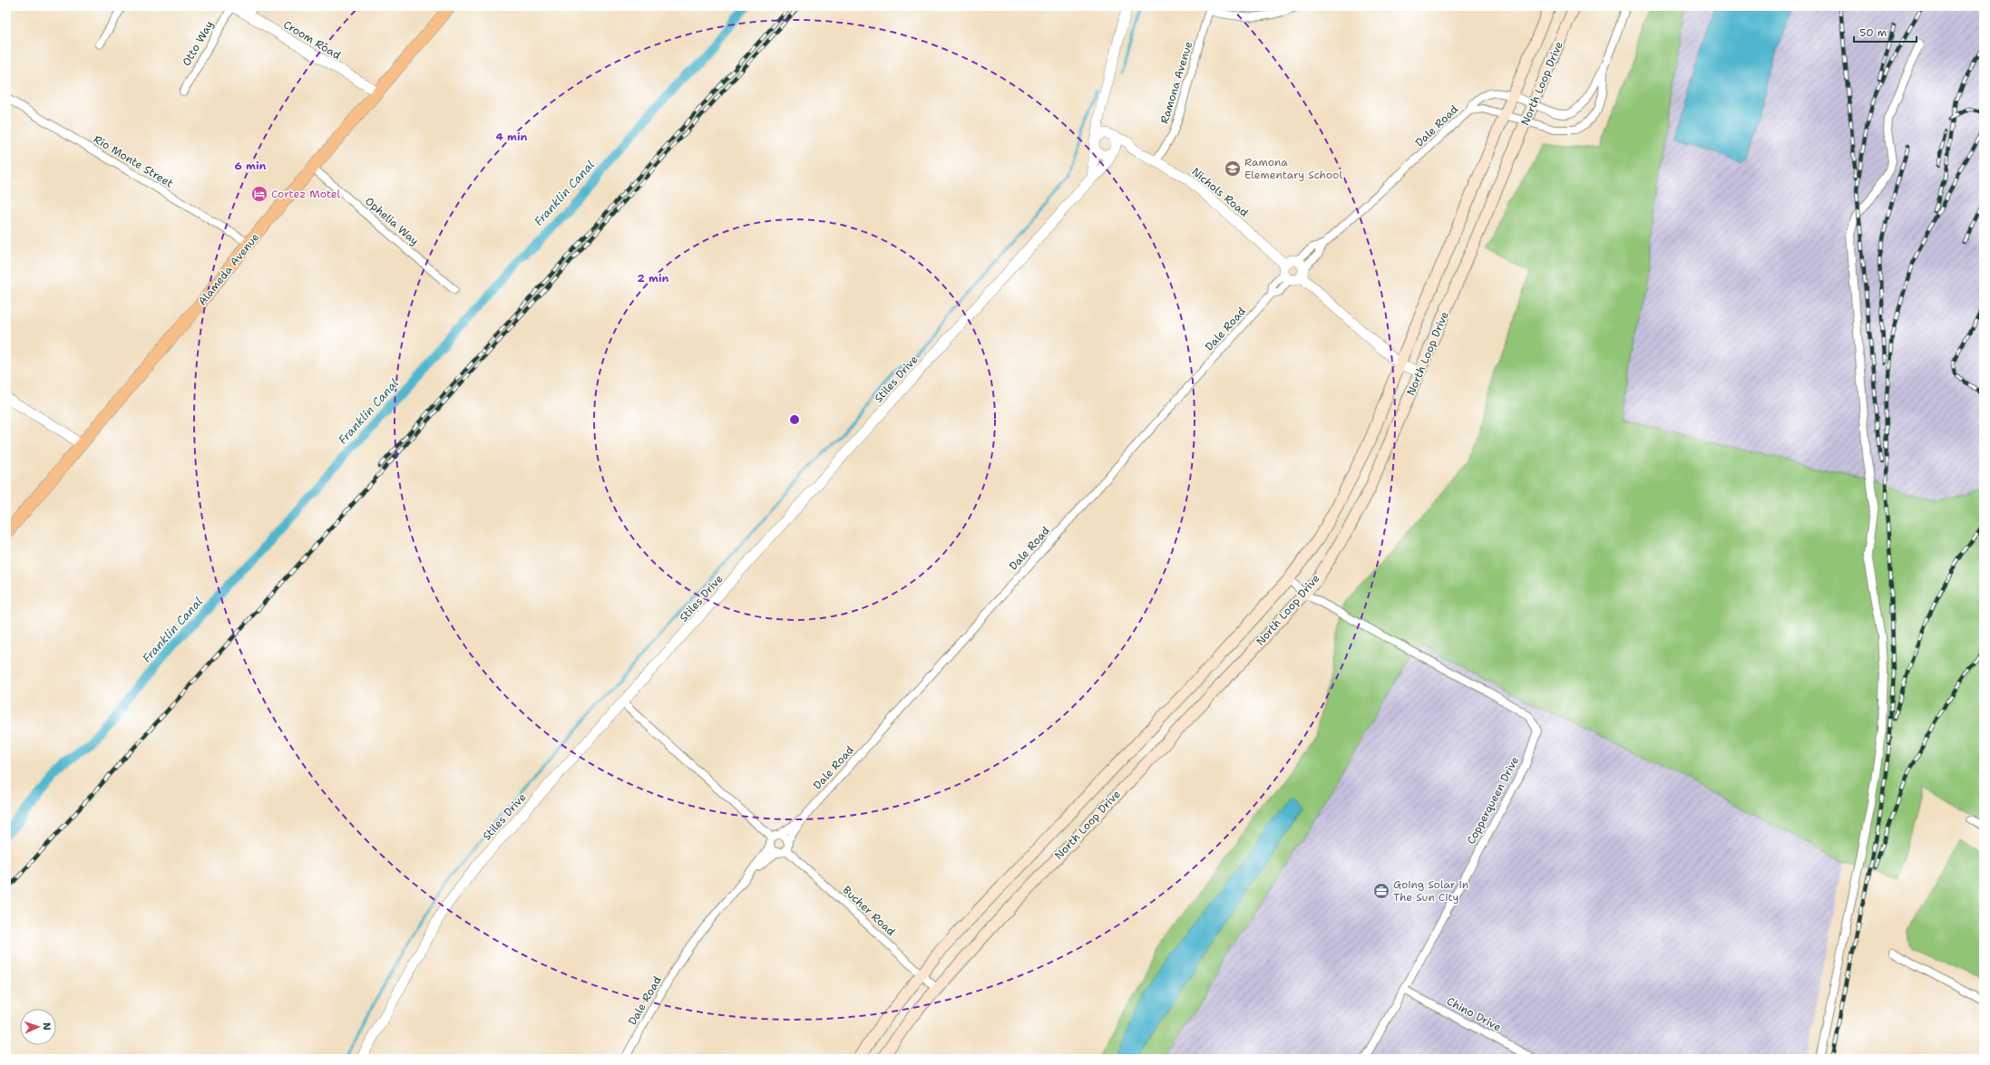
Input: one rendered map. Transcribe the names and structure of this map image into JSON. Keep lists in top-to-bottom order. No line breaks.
{"streets":{"main road":["North Loop Drive","Alameda Avenue"],"street":["Croom Road","Otto Way","Ramona Avenue","Dale Road","Rio Monte Street","Nichols Road","Ophelia Way","Stiles Drive","Copperqueen Drive","Bucher Road","Chino Drive"]},"crossings":[["Croom Road","Otto Way"],["Croom Road","Alameda Avenue"],["Ramona Avenue","Nichols Road"],["North Loop Drive","Dale Road"],["North Loop Drive","Copperqueen Drive"],["North Loop Drive","Bucher Road"],["Dale Road","Nichols Road"],["Dale Road","Bucher Road"],["Rio Monte Street","Alameda Avenue"],["Nichols Road","Stiles Drive"],["Ophelia Way","Alameda Avenue"],["Copperqueen Drive","Chino Drive"]],"water":["Franklin Canal"],"places":{"school or university":["Ramona Elementary School"],"hotel":["Cortez Motel"],"office":["Going Solar in The Sun City"]},"scale_bar":"50 m","north":"right","rings":["4 min","6 min","2 min"]}
